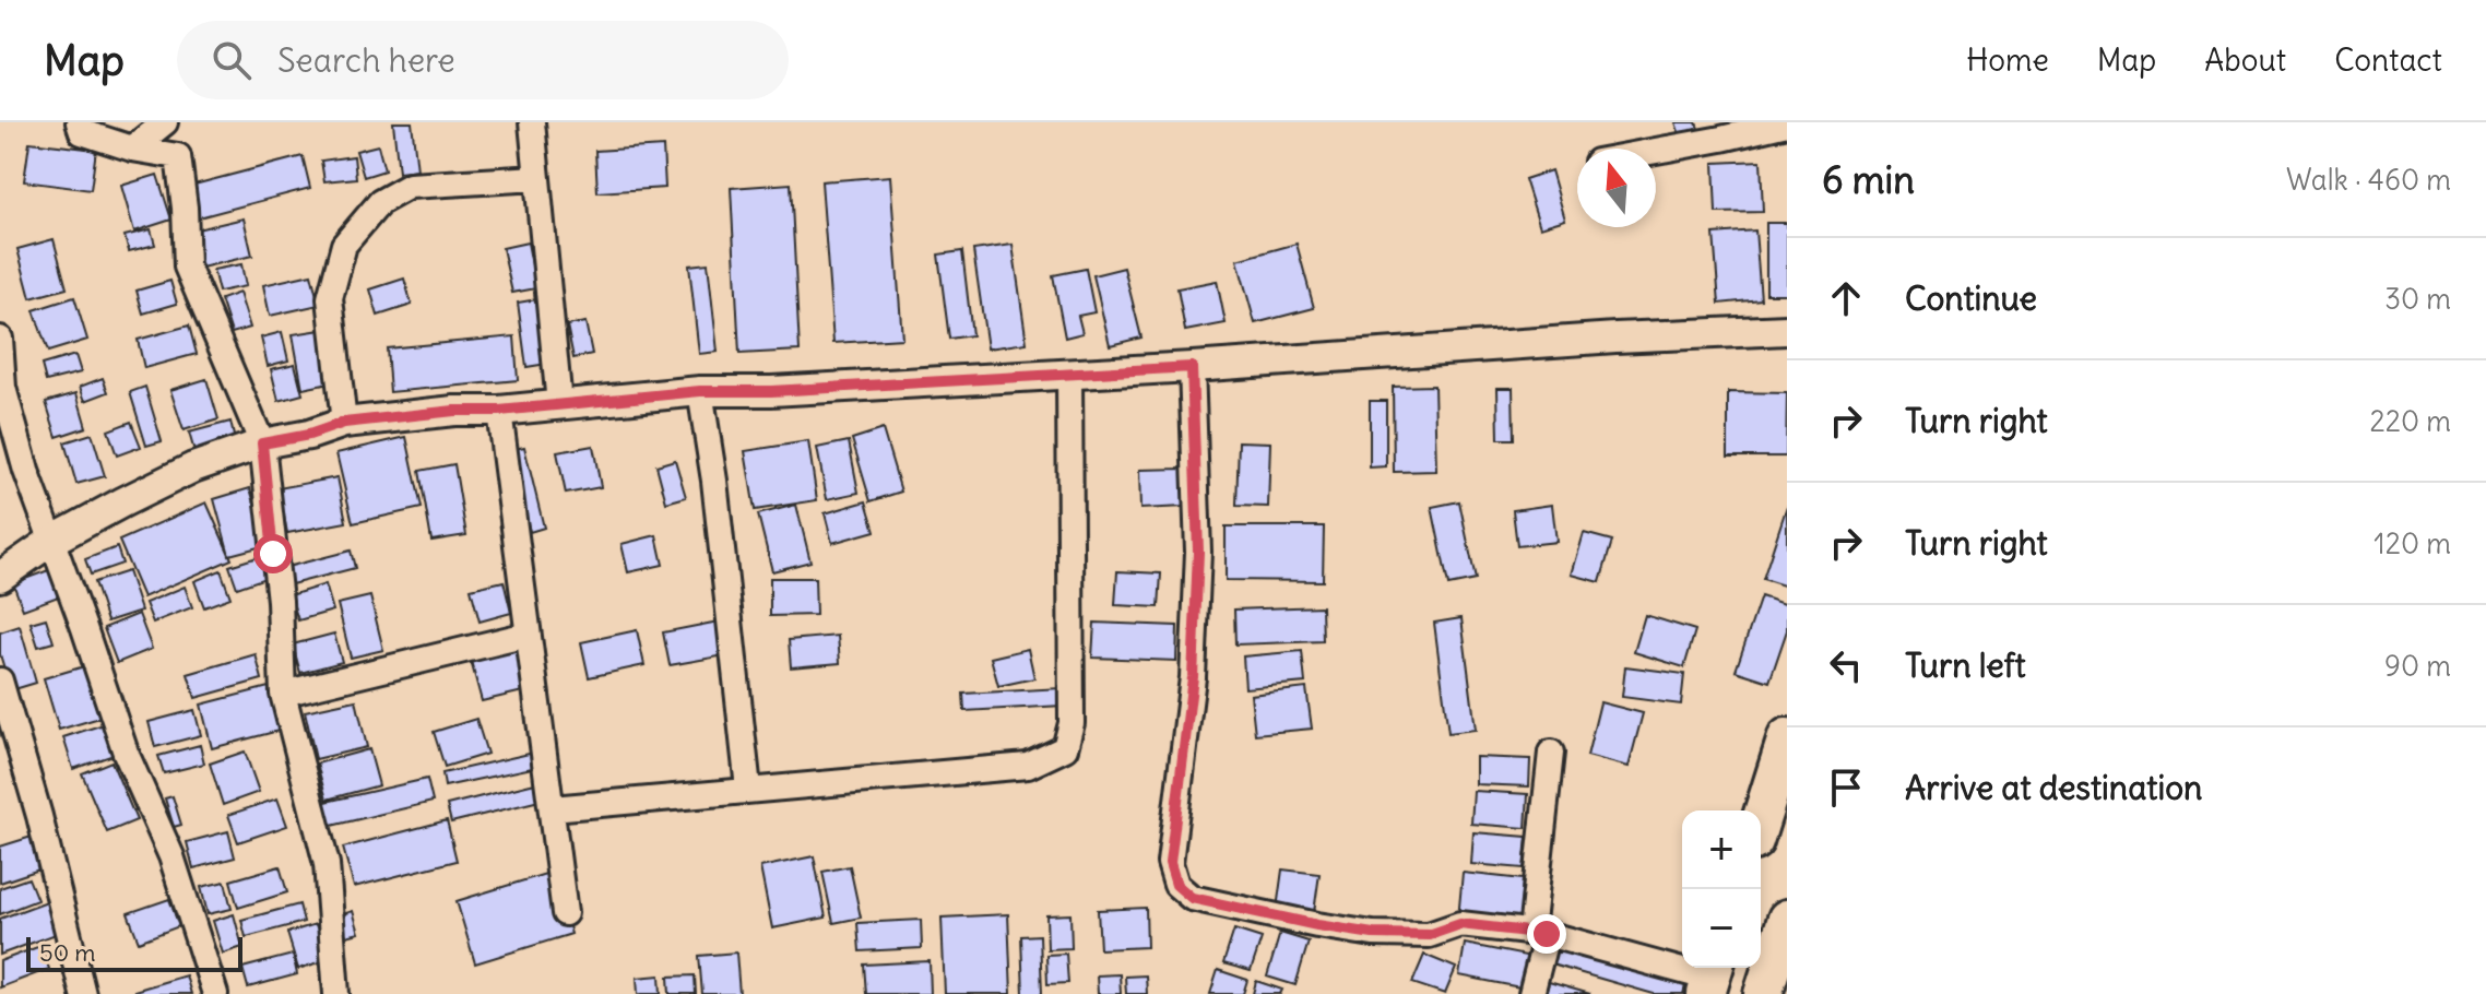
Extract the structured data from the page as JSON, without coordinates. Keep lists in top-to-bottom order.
{
  "scale_bar": "50 m",
  "north": "top",
  "page": {
    "header": "Map",
    "search": "Search here",
    "nav": [
      "Home",
      "Map",
      "About",
      "Contact"
    ],
    "heading": ["6 min", "Walk · 460 m"],
    "list": [
      ["Continue", "30 m"],
      ["Turn right", "220 m"],
      ["Turn right", "120 m"],
      ["Turn left", "90 m"],
      "Arrive at destination"
    ],
    "map_buttons": ["+", "−"],
    "scale": "50 m"
  }
}
